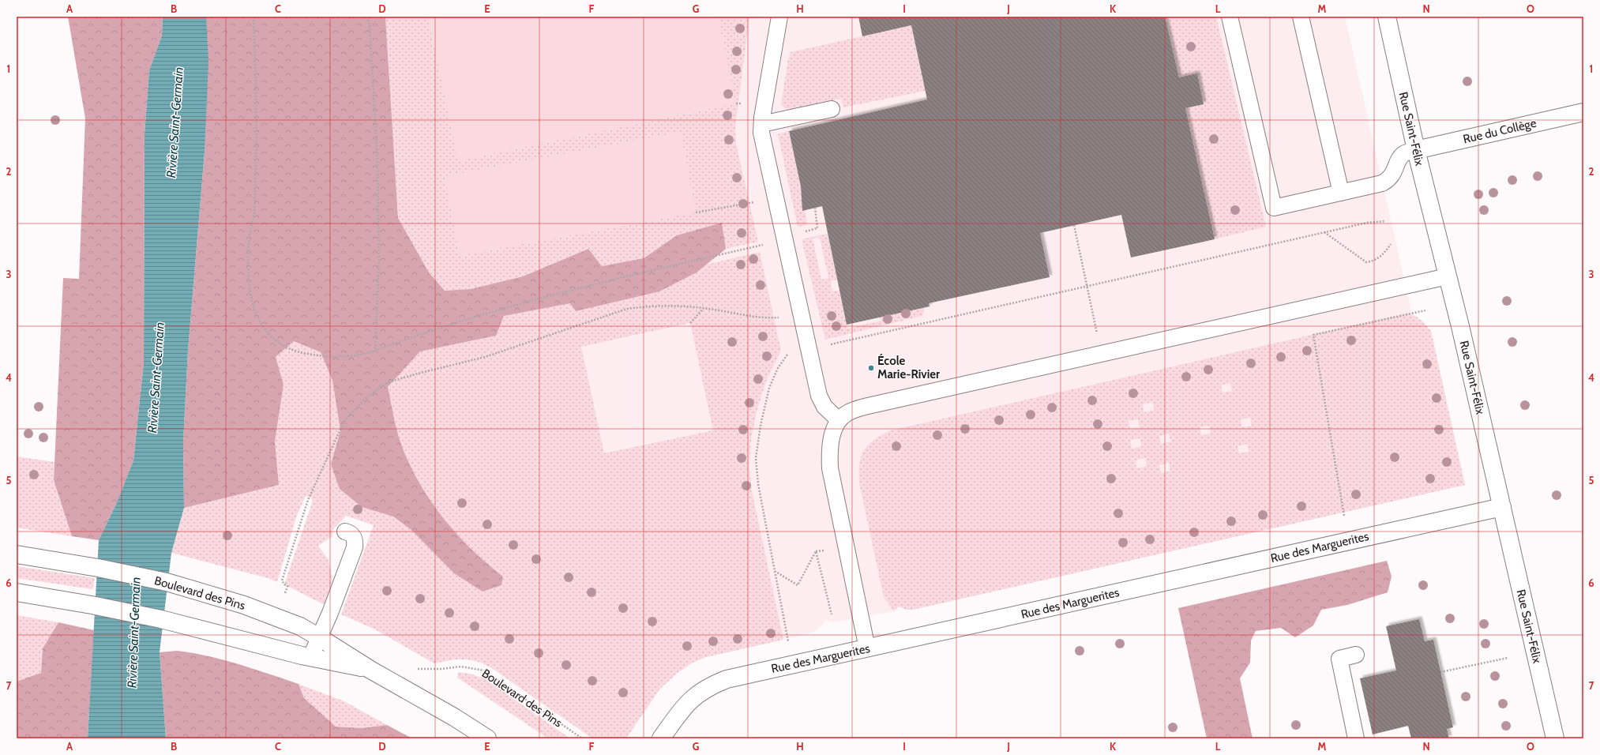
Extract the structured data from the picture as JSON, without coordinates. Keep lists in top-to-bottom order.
{
  "streets": {
    "street": [
      "Rue Saint-Félix",
      "Rue du Collège",
      "Rue des Marguerites",
      "Boulevard des Pins"
    ]
  },
  "crossings": [
    ["Rue Saint-Félix", "Rue du Collège"],
    ["Rue Saint-Félix", "Rue des Marguerites"]
  ],
  "water": ["Rivière Saint-Germain"],
  "places": ["École Marie-Rivier"],
  "grid": {
    "columns": [
      "A",
      "B",
      "C",
      "D",
      "E",
      "F",
      "G",
      "H",
      "I",
      "J",
      "K",
      "L",
      "M",
      "N",
      "O"
    ],
    "rows": [
      "1",
      "2",
      "3",
      "4",
      "5",
      "6",
      "7"
    ]
  }
}
